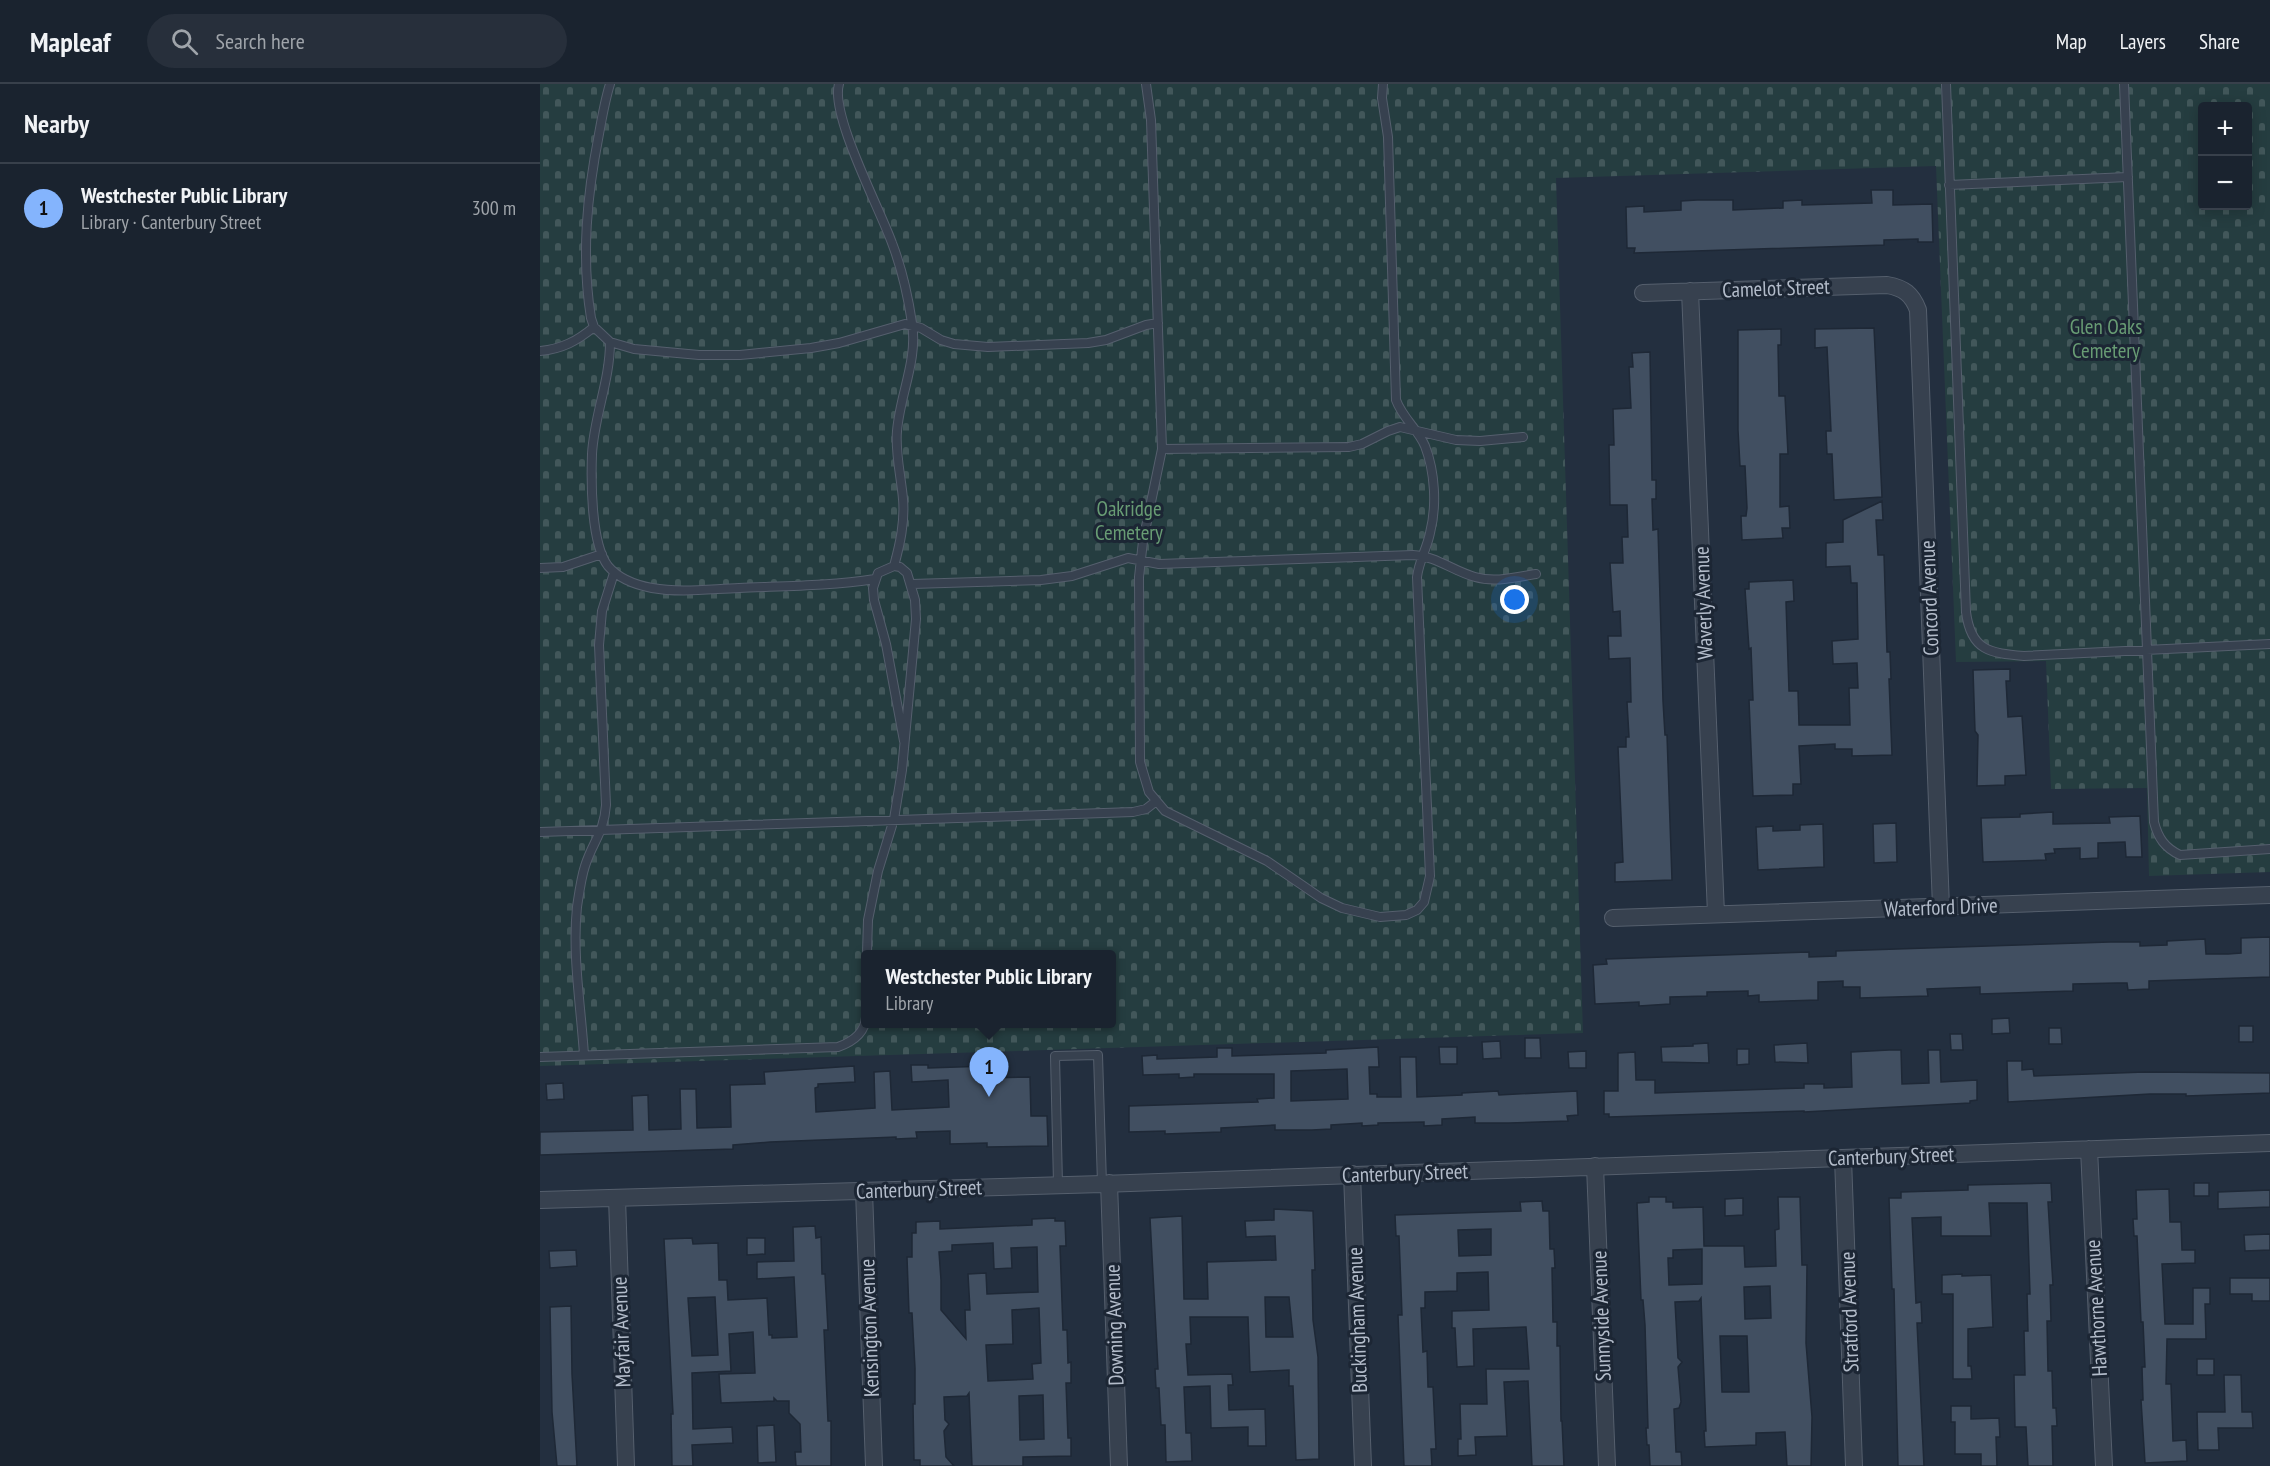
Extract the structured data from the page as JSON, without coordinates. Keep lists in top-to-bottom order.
{
  "streets": {
    "street": [
      "Camelot Street",
      "Concord Avenue",
      "Waverly Avenue",
      "Waterford Drive",
      "Canterbury Street",
      "Hawthorne Avenue",
      "Stratford Avenue",
      "Sunnyside Avenue",
      "Buckingham Avenue",
      "Downing Avenue",
      "Kensington Avenue",
      "Mayfair Avenue"
    ]
  },
  "crossings": [
    ["Camelot Street", "Concord Avenue"],
    ["Camelot Street", "Waverly Avenue"],
    ["Concord Avenue", "Waterford Drive"],
    ["Waverly Avenue", "Waterford Drive"],
    ["Canterbury Street", "Hawthorne Avenue"],
    ["Canterbury Street", "Stratford Avenue"],
    ["Canterbury Street", "Sunnyside Avenue"],
    ["Canterbury Street", "Buckingham Avenue"],
    ["Canterbury Street", "Downing Avenue"],
    ["Canterbury Street", "Kensington Avenue"],
    ["Canterbury Street", "Mayfair Avenue"]
  ],
  "parks": ["Glen Oaks Cemetery", "Oakridge Cemetery"],
  "page": {
    "header": "Mapleaf",
    "search": "Search here",
    "nav": ["Map", "Layers", "Share"],
    "heading": "Nearby",
    "map_buttons": ["+", "−"],
    "list": [
      {
        "mark": "1",
        "name": "Westchester Public Library",
        "note": "Library · Canterbury Street",
        "value": "300 m"
      }
    ],
    "popup": ["Westchester Public Library", "Library"],
    "pins": "1"
  }
}
